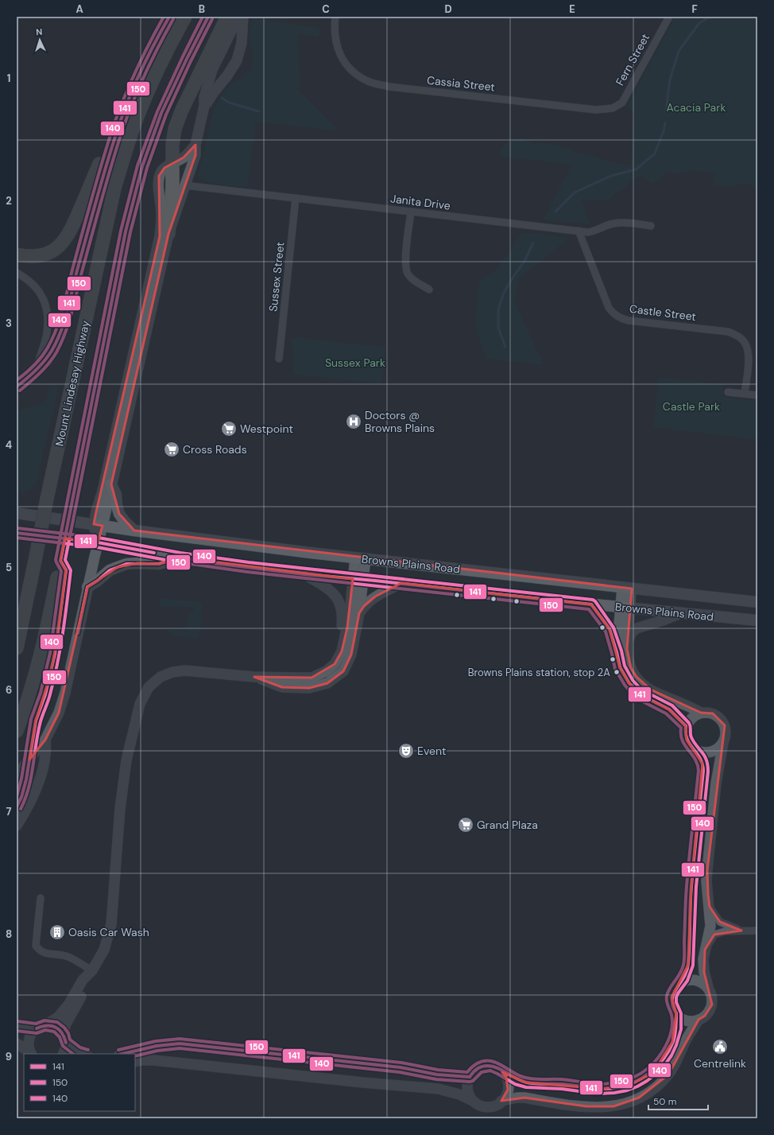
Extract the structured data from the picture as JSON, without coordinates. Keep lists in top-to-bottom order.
{
  "streets": {
    "highway": ["Mount Lindesay Highway"],
    "main road": ["Browns Plains Road"],
    "street": [
      "Fern Street",
      "Cassia Street",
      "Janita Drive",
      "Sussex Street",
      "Castle Street"
    ]
  },
  "crossings": [
    ["Fern Street", "Cassia Street"],
    ["Janita Drive", "Sussex Street"],
    ["Janita Drive", "Castle Street"]
  ],
  "parks": ["Acacia Park", "Sussex Park", "Castle Park"],
  "places": {
    "hospital": ["Doctors @ Browns Plains"],
    "supermarket": ["Westpoint", "Cross Roads", "Grand Plaza"],
    "other": ["Browns Plains station, stop 2A"],
    "theatre": ["Event"],
    "building": ["Oasis Car Wash"],
    "public building": ["Centrelink"]
  },
  "lines": ["transit line 141", "transit line 140", "transit line 150"],
  "legend": ["141", "150", "140"],
  "scale_bar": "50 m",
  "north": "top",
  "grid": {
    "columns": [
      "A",
      "B",
      "C",
      "D",
      "E",
      "F"
    ],
    "rows": [
      "1",
      "2",
      "3",
      "4",
      "5",
      "6",
      "7",
      "8",
      "9"
    ]
  }
}
